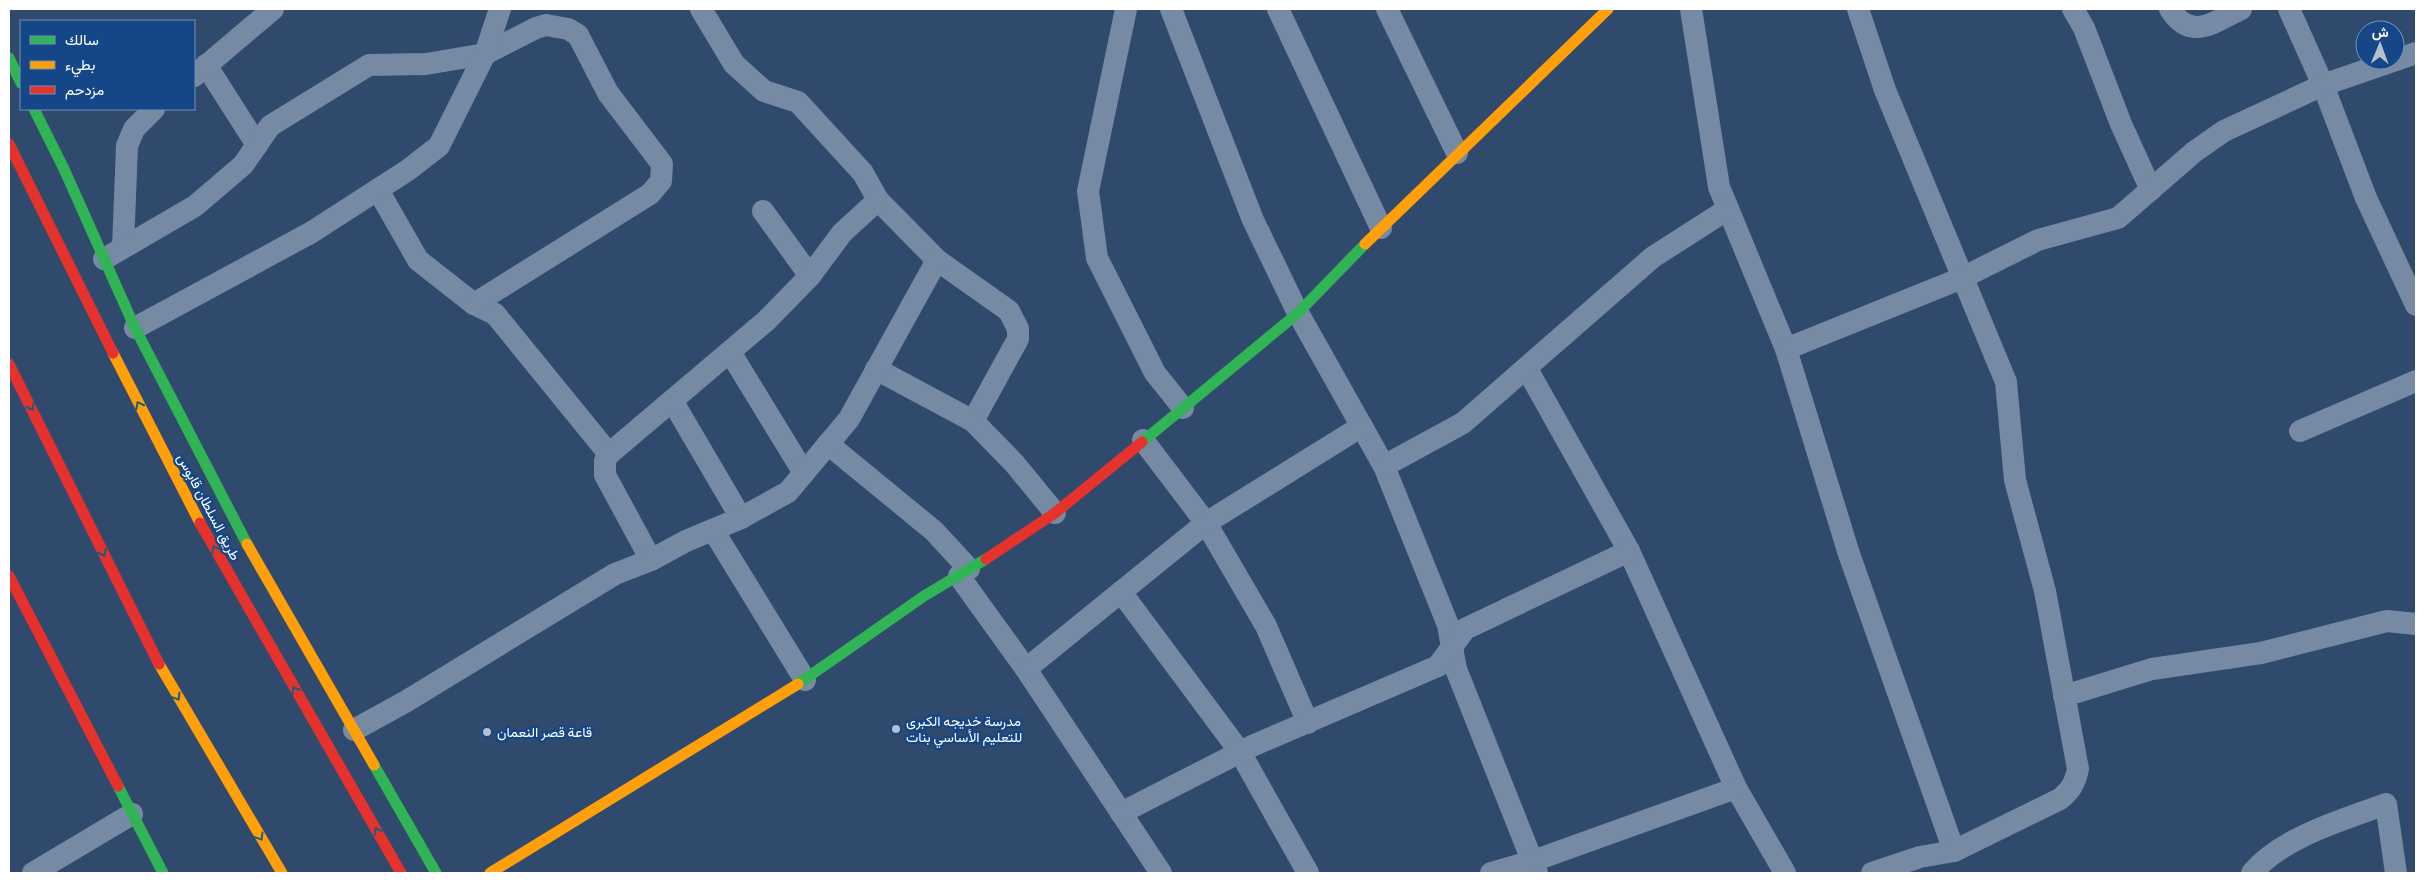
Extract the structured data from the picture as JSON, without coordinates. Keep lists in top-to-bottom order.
{
  "streets": {
    "main road": ["طريق السلطان قابوس"]
  },
  "places": ["مدرسة خديجه الكبرى للتعليم الأساسي بنات", "قاعة قصر النعمان"],
  "legend": ["سالك", "بطيء", "مزدحم"],
  "north": "top"
}
